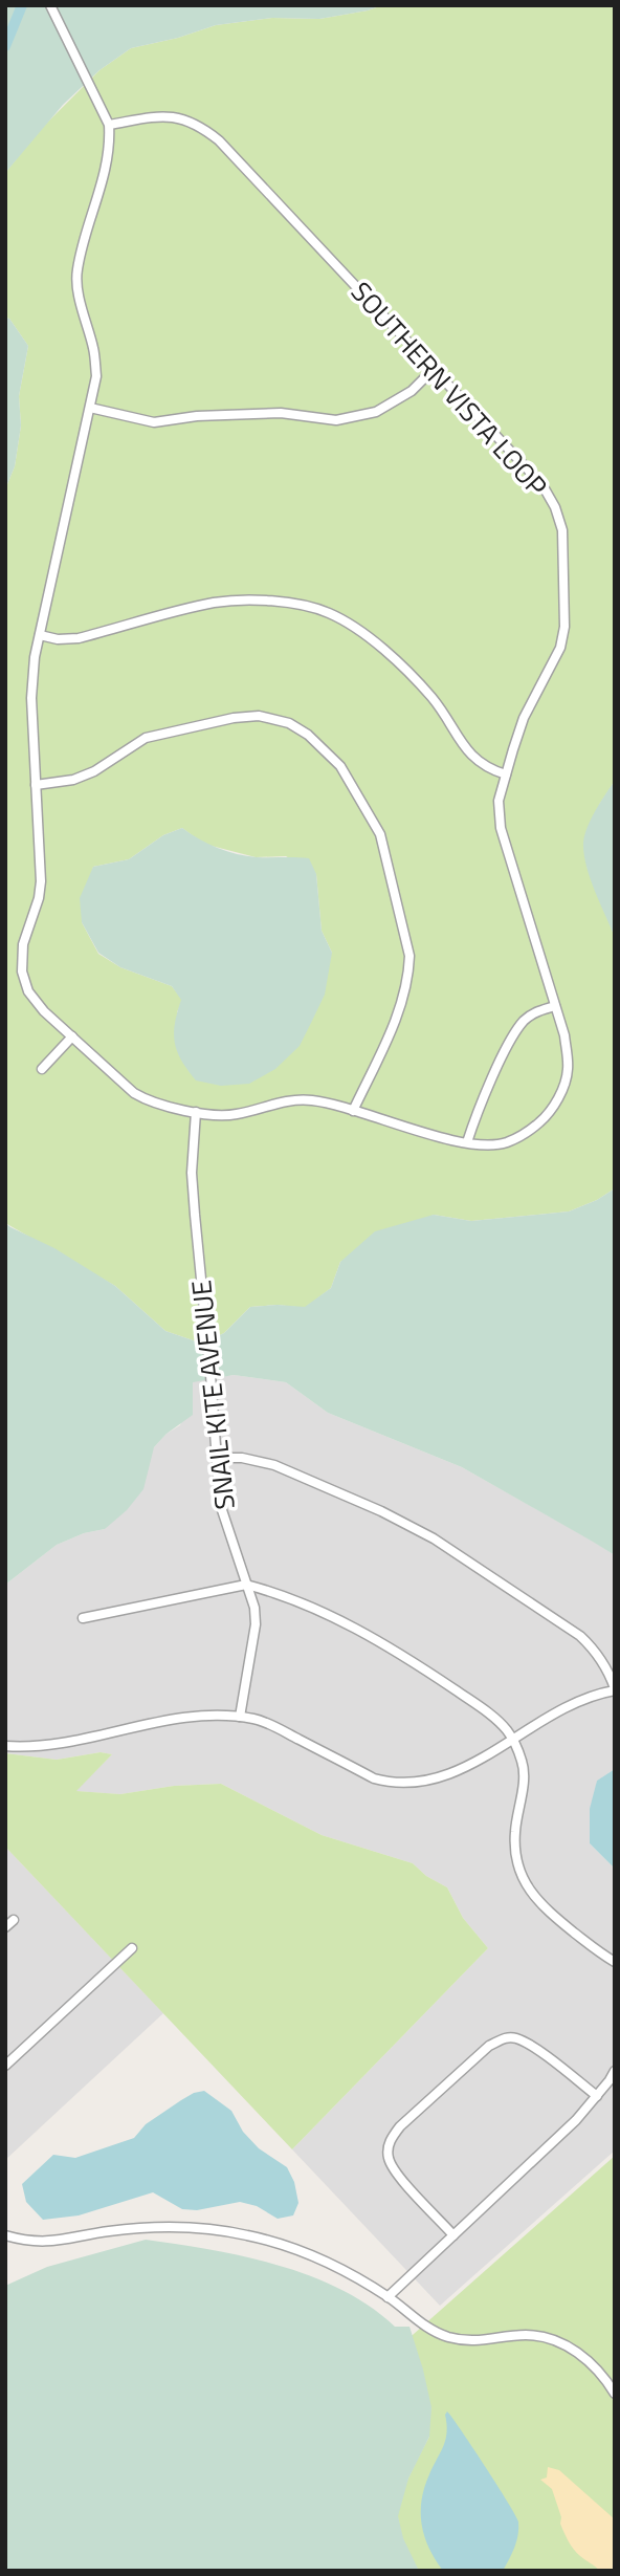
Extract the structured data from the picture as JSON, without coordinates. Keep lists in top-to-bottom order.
{
  "streets": {
    "street": ["SOUTHERN VISTA LOOP", "SNAIL KITE AVENUE"]
  },
  "crossings": [
    ["SOUTHERN VISTA LOOP", "SNAIL KITE AVENUE"]
  ]
}
